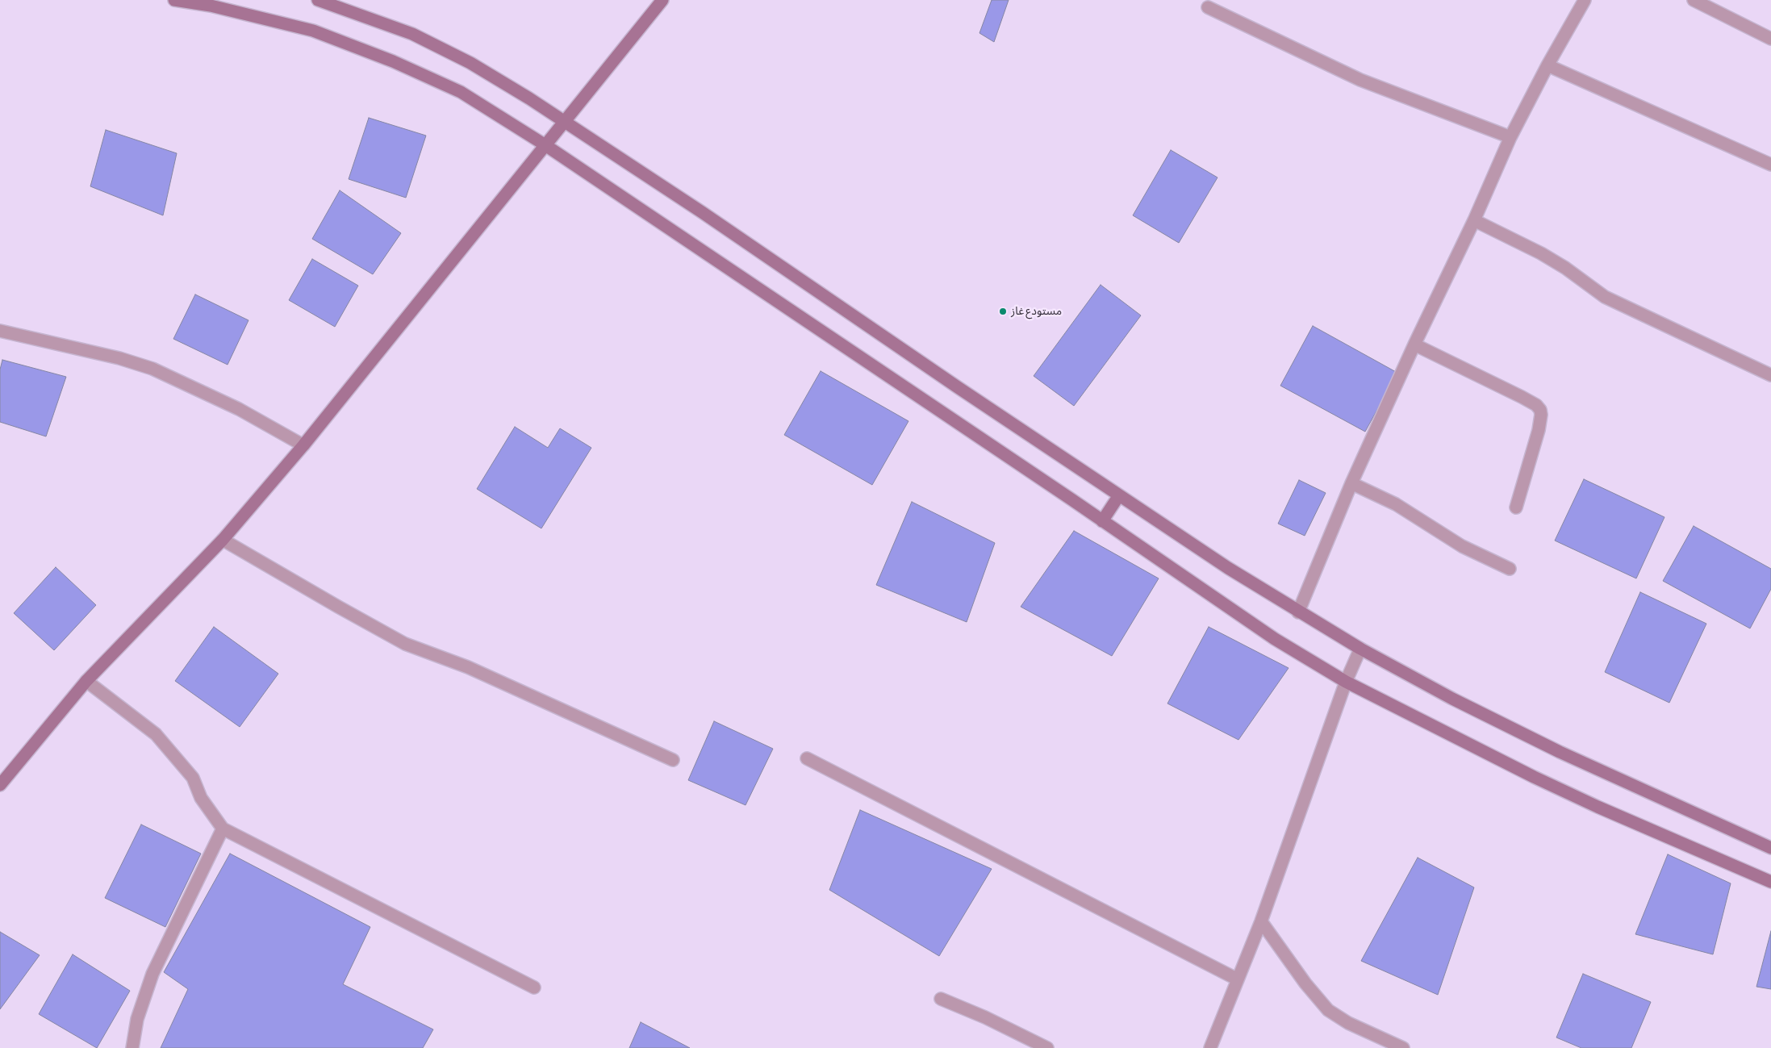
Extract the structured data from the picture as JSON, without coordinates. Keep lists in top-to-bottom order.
{
  "places": ["مستودع غاز"]
}
